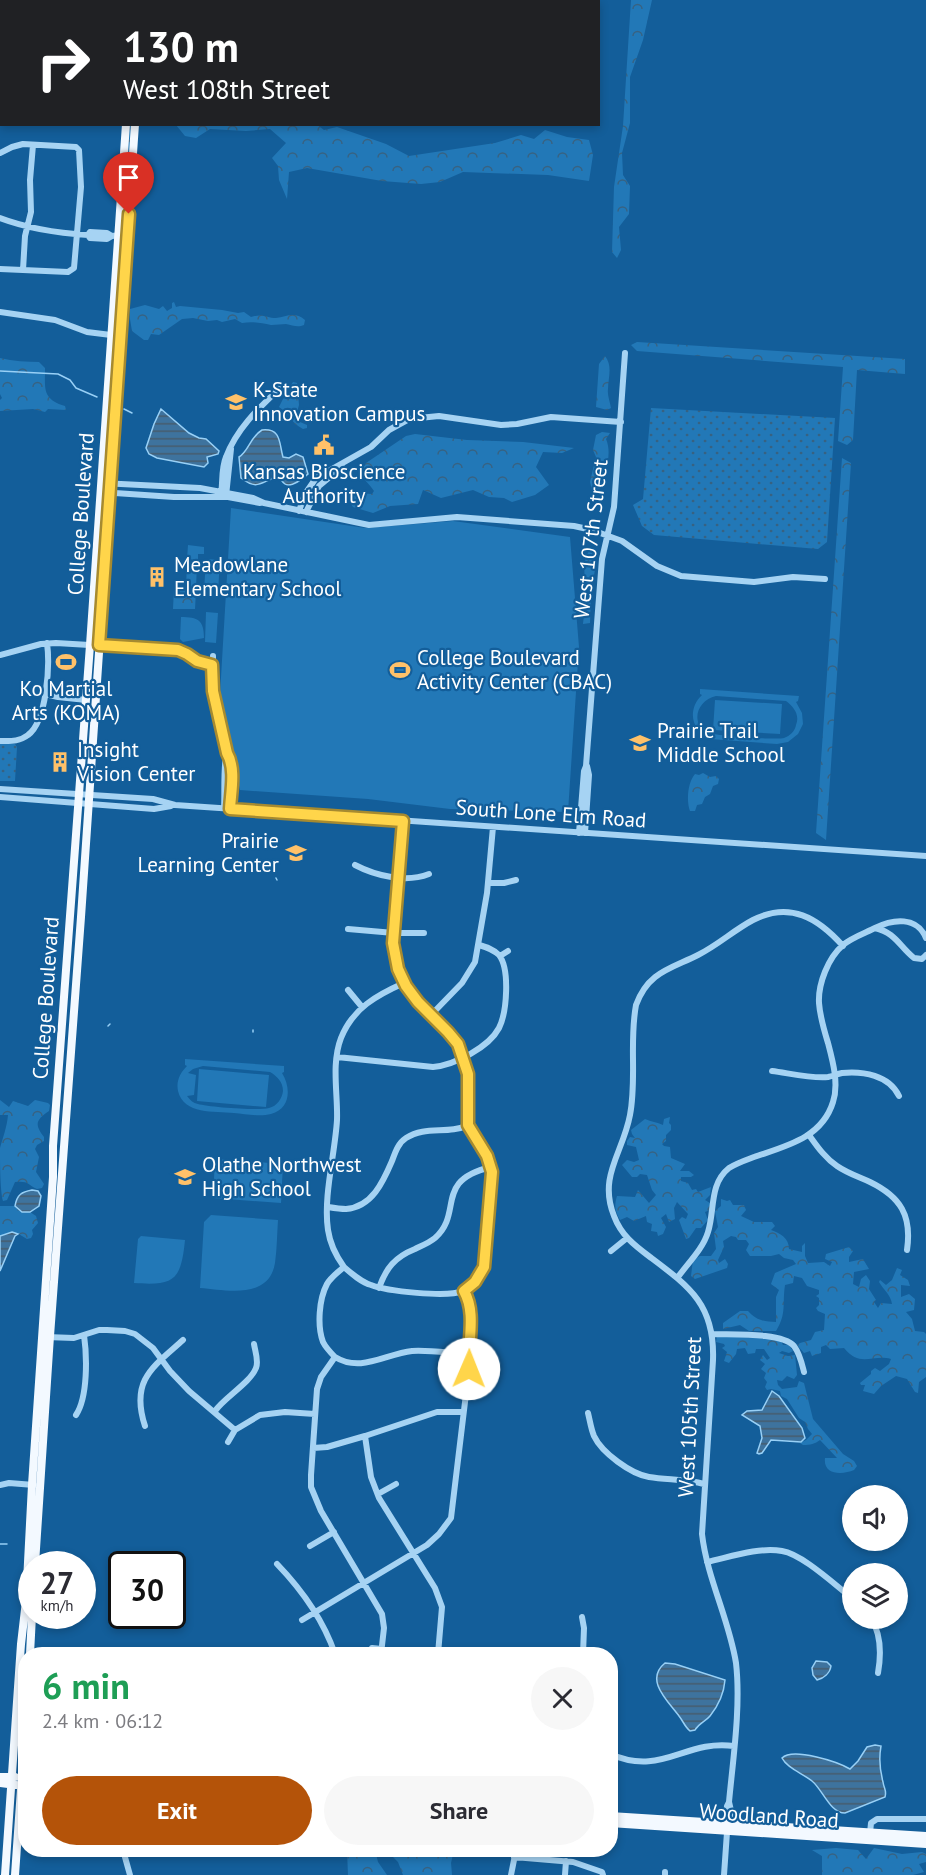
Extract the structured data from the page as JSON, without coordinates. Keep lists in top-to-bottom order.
{
  "streets": {
    "main road": ["College Boulevard", "Woodland Road"],
    "street": ["West 107th Street", "South Lone Elm Road", "West 105th Street"]
  },
  "crossings": [
    ["College Boulevard", "South Lone Elm Road"],
    ["West 107th Street", "South Lone Elm Road"],
    ["West 105th Street", "Woodland Road"]
  ],
  "places": {
    "school or university": [
      "K-State Innovation Campus",
      "Prairie Trail Middle School",
      "Prairie Learning Center",
      "Olathe Northwest High School"
    ],
    "public building": ["Kansas Bioscience Authority"],
    "building": ["Meadowlane Elementary School", "Insight Vision Center"],
    "sports": ["Ko Martial Arts (KOMA)", "College Boulevard Activity Center (CBAC)"]
  },
  "page": {
    "turn": ["130 m", "West 108th Street"],
    "speed": "27 km/h",
    "limit": "30",
    "heading": ["6 min", "2.4 km · 06:12"],
    "buttons": ["Exit", "Share"]
  }
}
